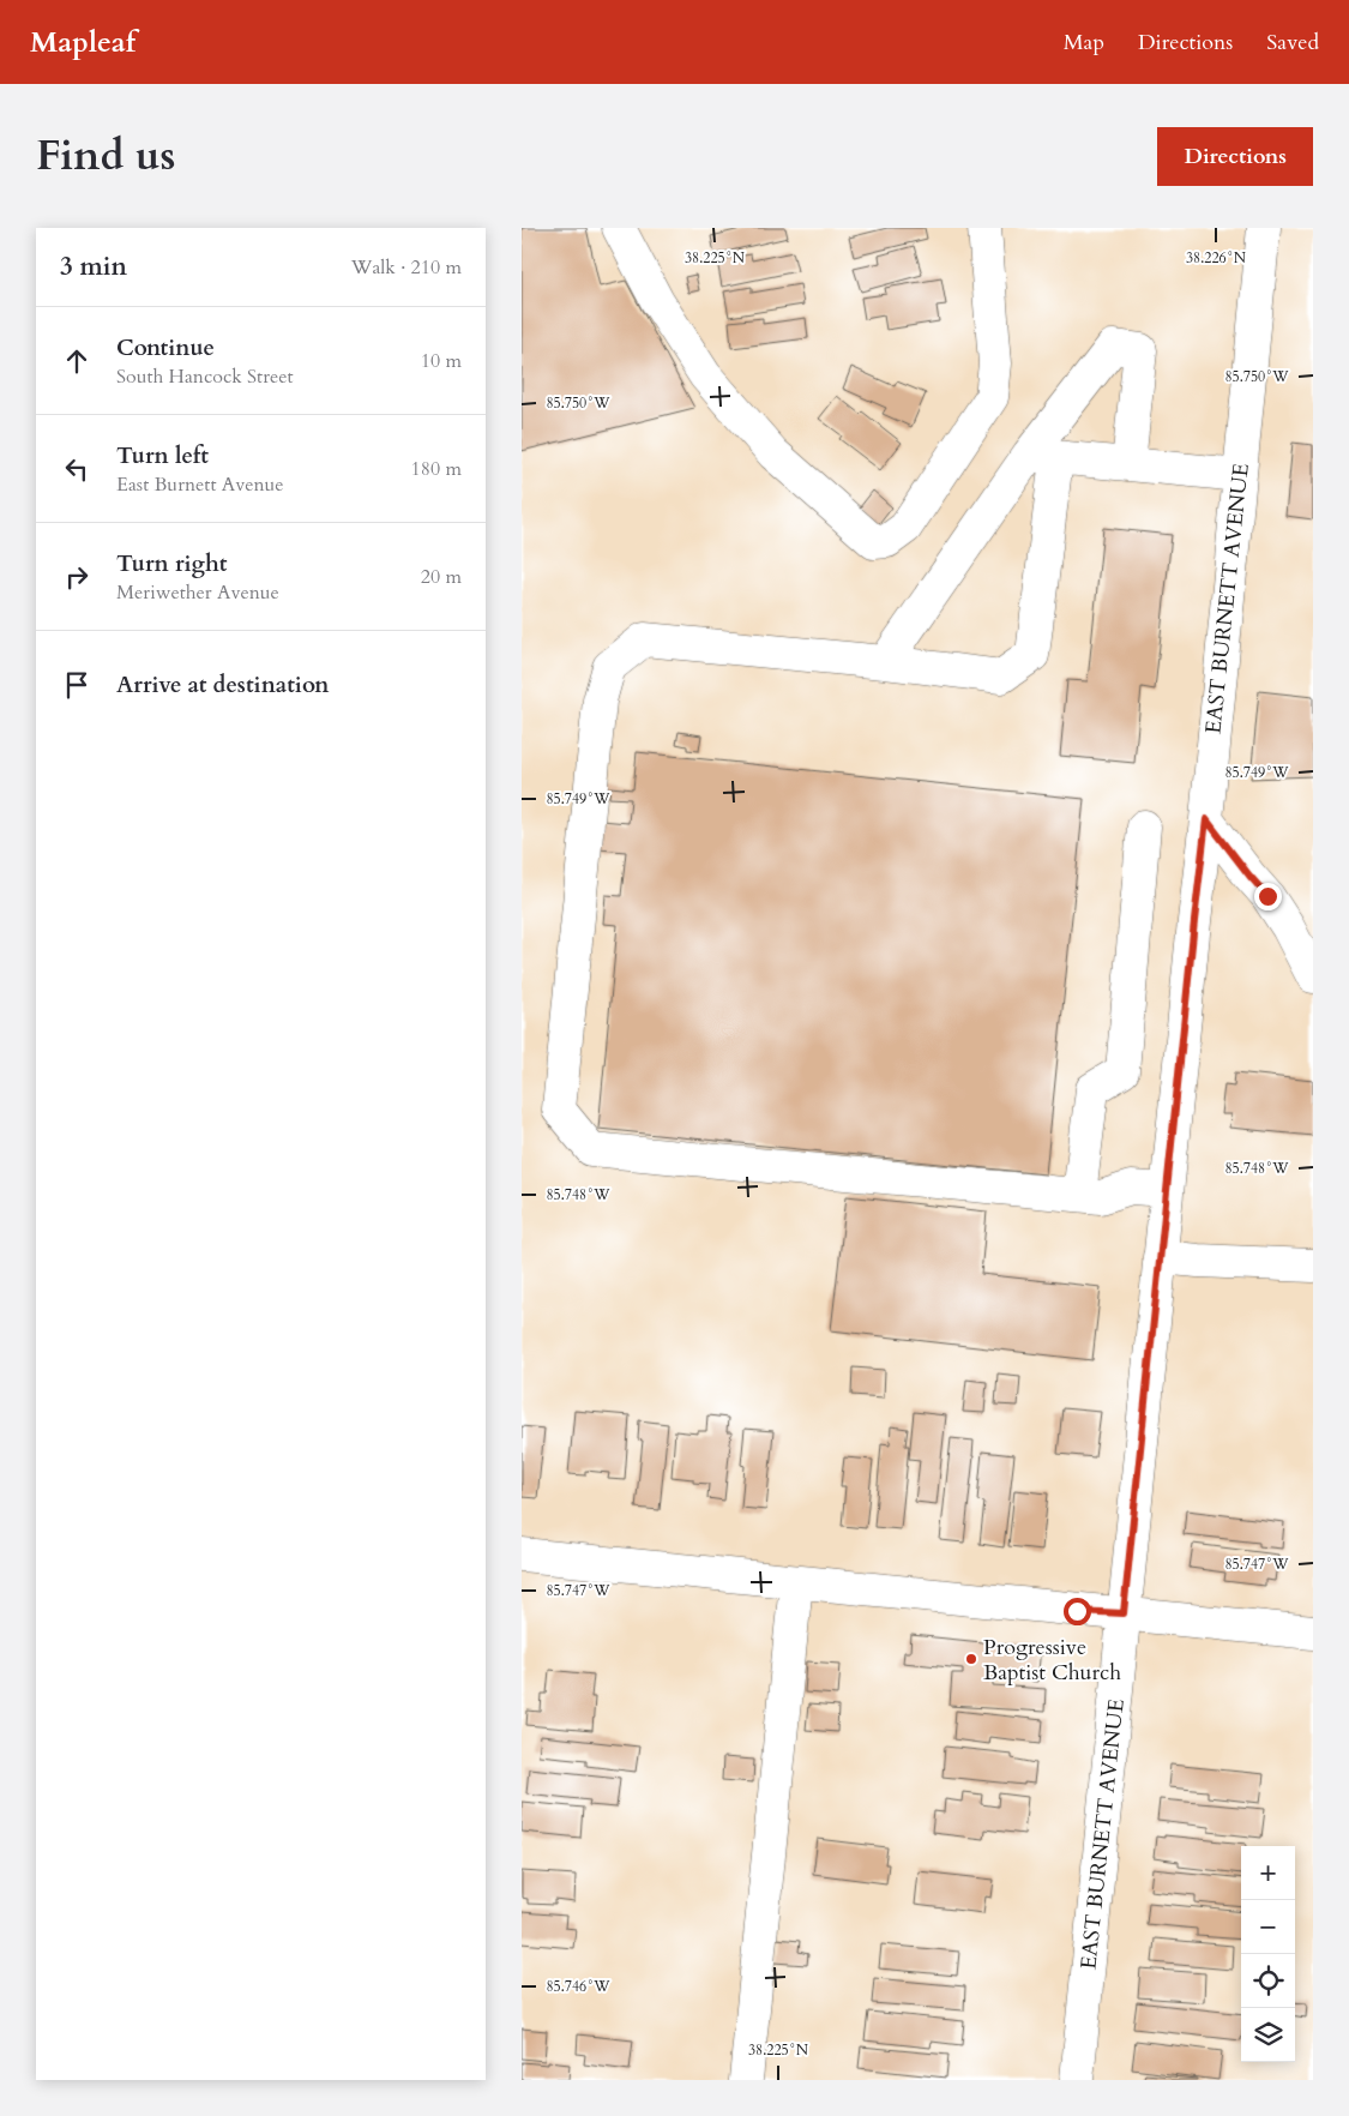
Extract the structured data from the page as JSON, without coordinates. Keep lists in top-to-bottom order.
{
  "streets": {
    "street": ["EAST BURNETT AVENUE"]
  },
  "places": ["Progressive Baptist Church"],
  "page": {
    "header": "Mapleaf",
    "nav": ["Map", "Directions", "Saved"],
    "title": "Find us",
    "buttons": "Directions",
    "heading": ["3 min", "Walk · 210 m"],
    "list": [
      ["Continue", "South Hancock Street", "10 m"],
      ["Turn left", "East Burnett Avenue", "180 m"],
      ["Turn right", "Meriwether Avenue", "20 m"],
      "Arrive at destination"
    ],
    "map_buttons": ["+", "−"]
  },
  "coordinates": [
    "38.225°N",
    "38.226°N",
    "85.750°W",
    "85.749°W",
    "85.748°W",
    "85.747°W",
    "85.746°W"
  ]
}
